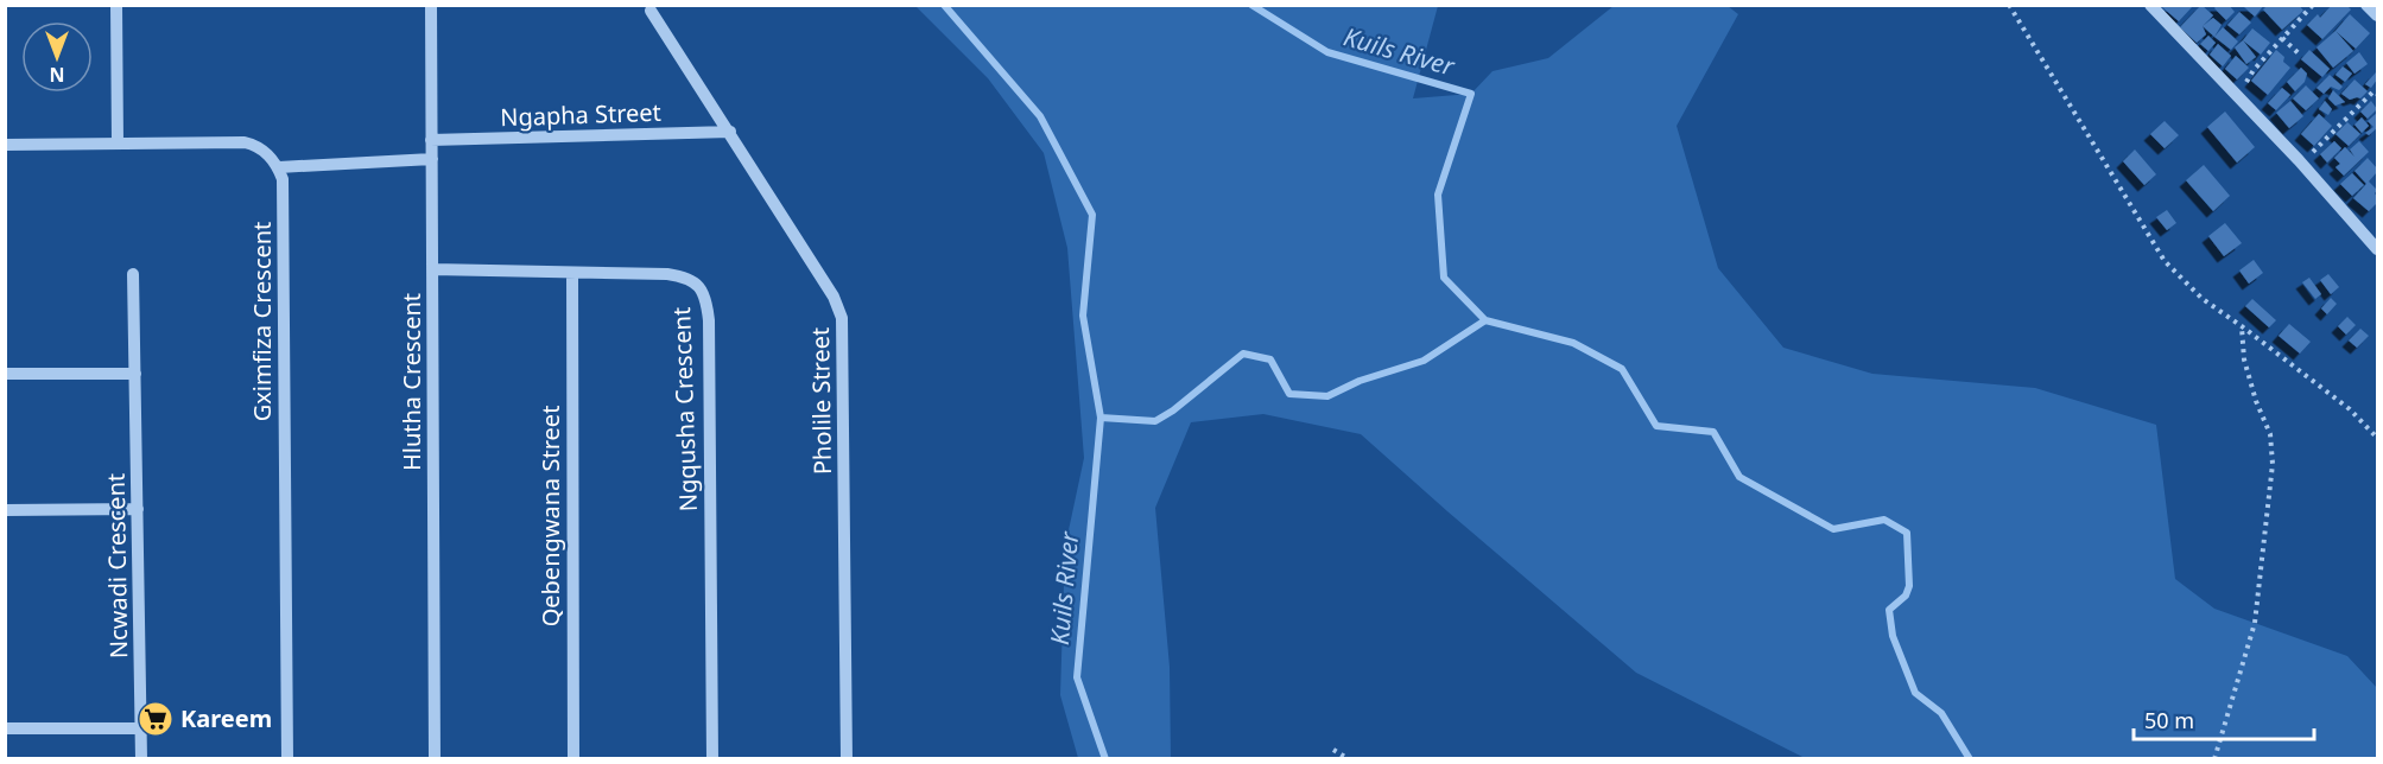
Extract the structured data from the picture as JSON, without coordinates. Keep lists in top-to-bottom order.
{
  "streets": {
    "street": [
      "Ngapha Street",
      "Gximfiza Crescent",
      "Hlutha Crescent",
      "Pholile Street",
      "Ngqusha Crescent",
      "Qebengwana Street",
      "Ncwadi Crescent"
    ]
  },
  "crossings": [
    ["Ngapha Street", "Hlutha Crescent"],
    ["Ngapha Street", "Pholile Street"],
    ["Hlutha Crescent", "Ngqusha Crescent"],
    ["Ngqusha Crescent", "Qebengwana Street"]
  ],
  "water": ["Kuils River"],
  "places": {
    "supermarket": ["Kareem"]
  },
  "scale_bar": "50 m",
  "north": "bottom"
}
